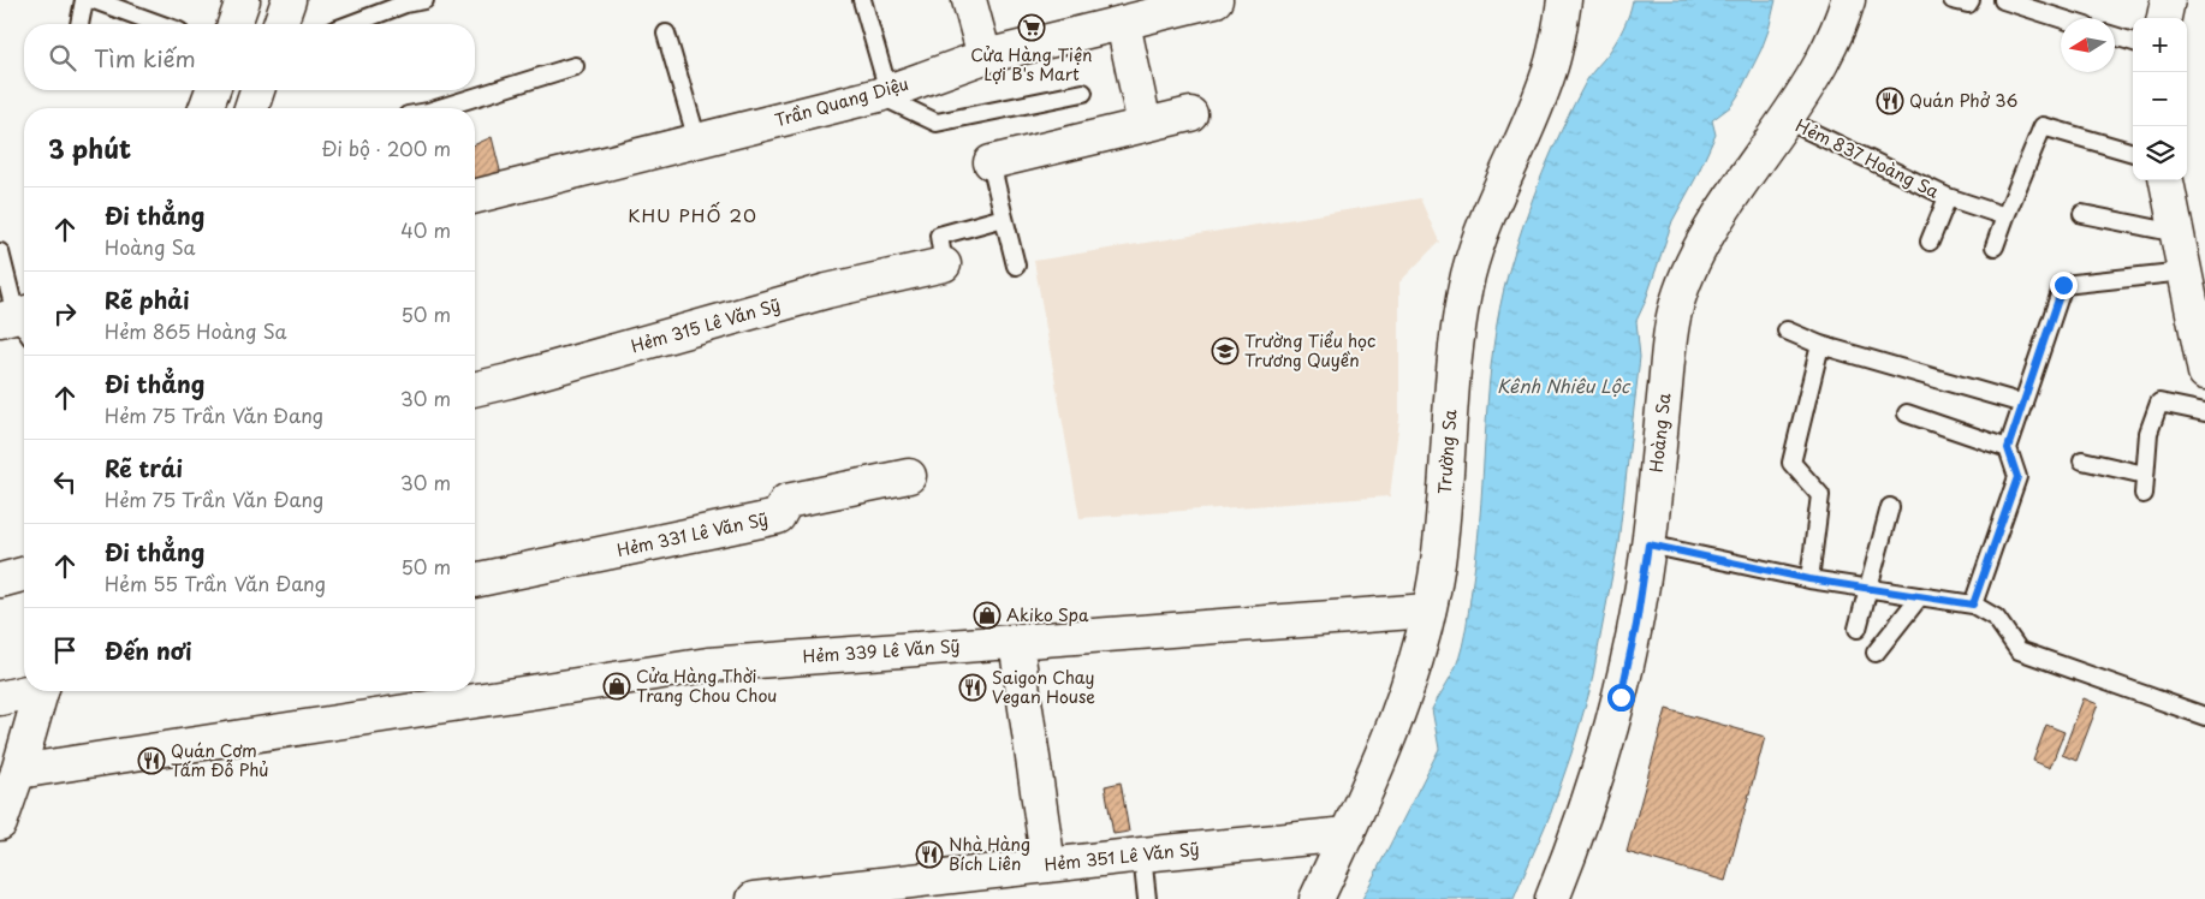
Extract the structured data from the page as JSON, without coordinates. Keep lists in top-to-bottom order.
{
  "streets": {
    "street": [
      "Trần Quang Diệu",
      "Hẻm 315 Lê Văn Sỹ",
      "Hoàng Sa",
      "Trường Sa",
      "Hẻm 331 Lê Văn Sỹ",
      "Hẻm 339 Lê Văn Sỹ",
      "Hẻm 351 Lê Văn Sỹ"
    ],
    "lane": ["Hẻm 837 Hoàng Sa"]
  },
  "crossings": [
    ["Hẻm 837 Hoàng Sa", "Hoàng Sa"],
    ["Trường Sa", "Hẻm 339 Lê Văn Sỹ"],
    ["Trường Sa", "Hẻm 351 Lê Văn Sỹ"]
  ],
  "districts": ["KHU PHỐ 20"],
  "water": ["Kênh Nhiêu Lộc"],
  "places": {
    "supermarket": ["Cửa Hàng Tiện Lợi B's Mart"],
    "restaurant": [
      "Quán Phở 36",
      "Saigon Chay Vegan House",
      "Quán Cơm Tấm Đỗ Phủ",
      "Nhà Hàng Bích Liên"
    ],
    "school or university": ["Trường Tiểu học Trương Quyền"],
    "shop": ["Akiko Spa", "Cửa Hàng Thời Trang Chou Chou"]
  },
  "north": "left",
  "page": {
    "map_buttons": ["+", "−"],
    "search": "Tìm kiếm",
    "heading": ["3 phút", "Đi bộ · 200 m"],
    "list": [
      ["Đi thẳng", "Hoàng Sa", "40 m"],
      ["Rẽ phải", "Hẻm 865 Hoàng Sa", "50 m"],
      ["Đi thẳng", "Hẻm 75 Trần Văn Ðang", "30 m"],
      ["Rẽ trái", "Hẻm 75 Trần Văn Đang", "30 m"],
      ["Đi thẳng", "Hẻm 55 Trần Văn Đang", "50 m"],
      "Đến nơi"
    ]
  }
}
